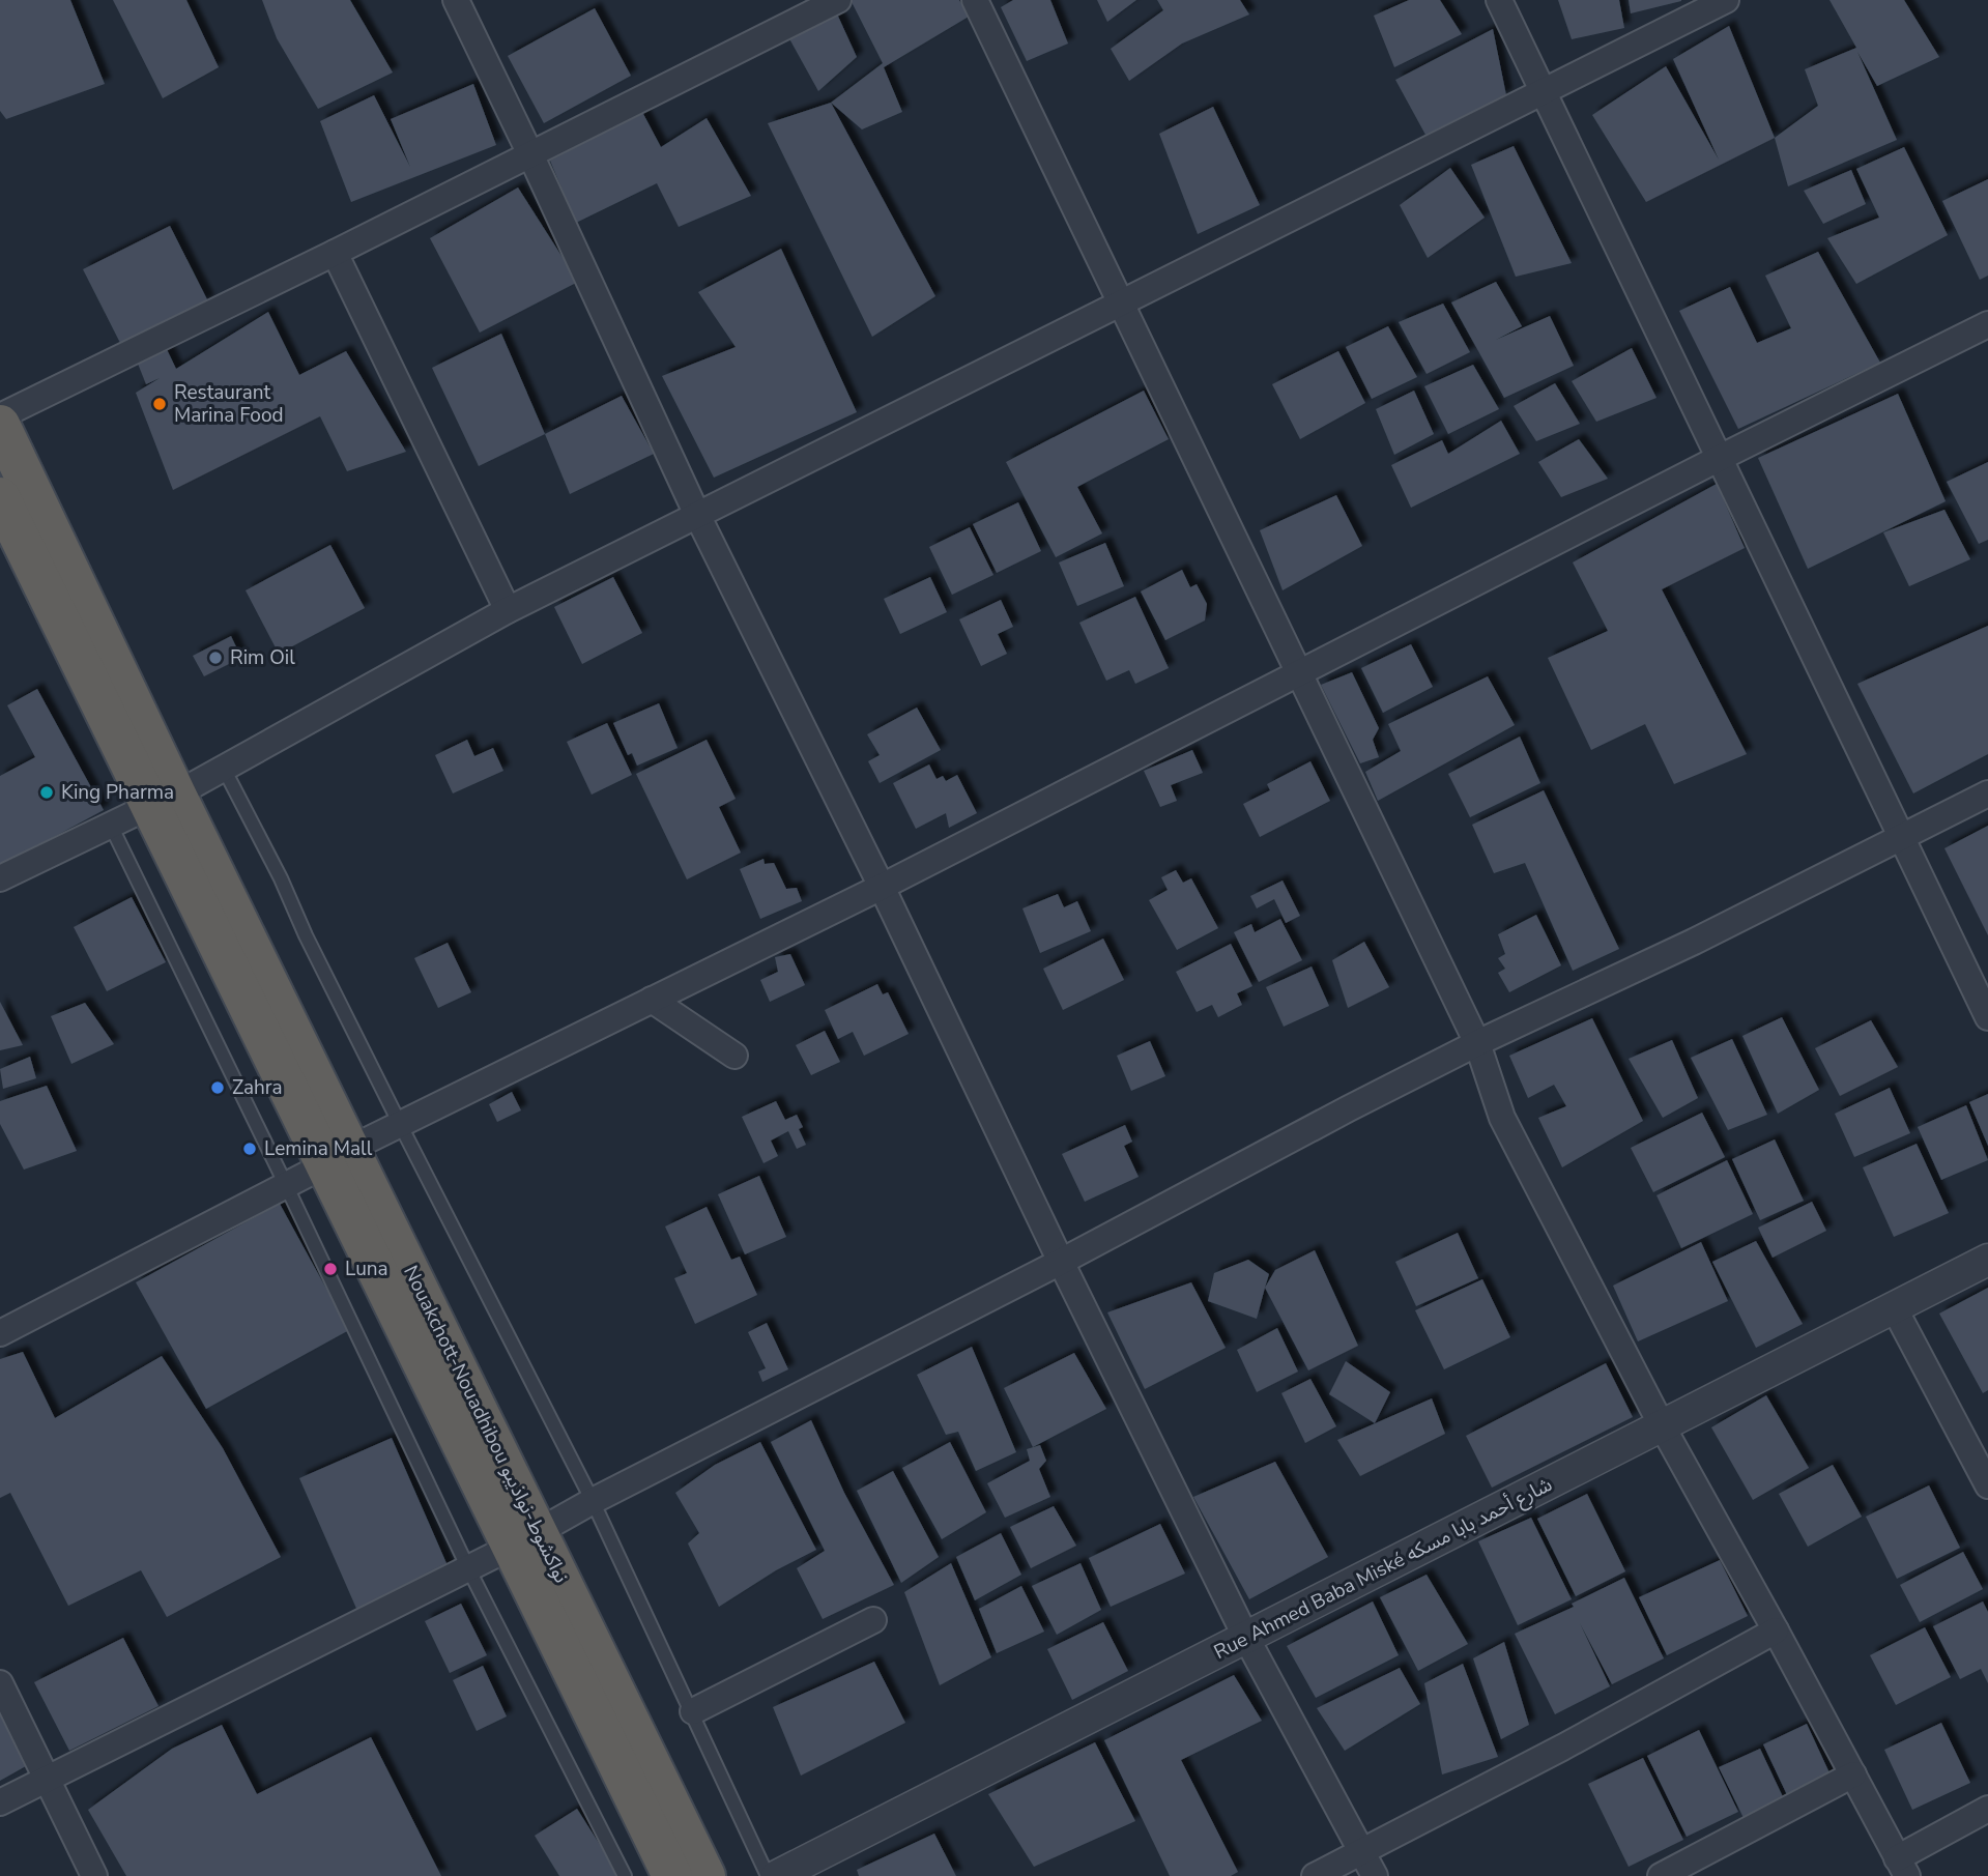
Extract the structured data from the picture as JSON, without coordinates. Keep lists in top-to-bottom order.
{
  "streets": {
    "highway": ["Nouakchott-Nouadhibou نواكشوط-نواذيبو"],
    "street": ["Rue Ahmed Baba Miské شارع أحمد بابا مسكه"]
  },
  "places": [
    "Restaurant Marina Food",
    "Rim Oil",
    "King Pharma",
    "Zahra",
    "Lemina Mall",
    "Luna"
  ]
}
